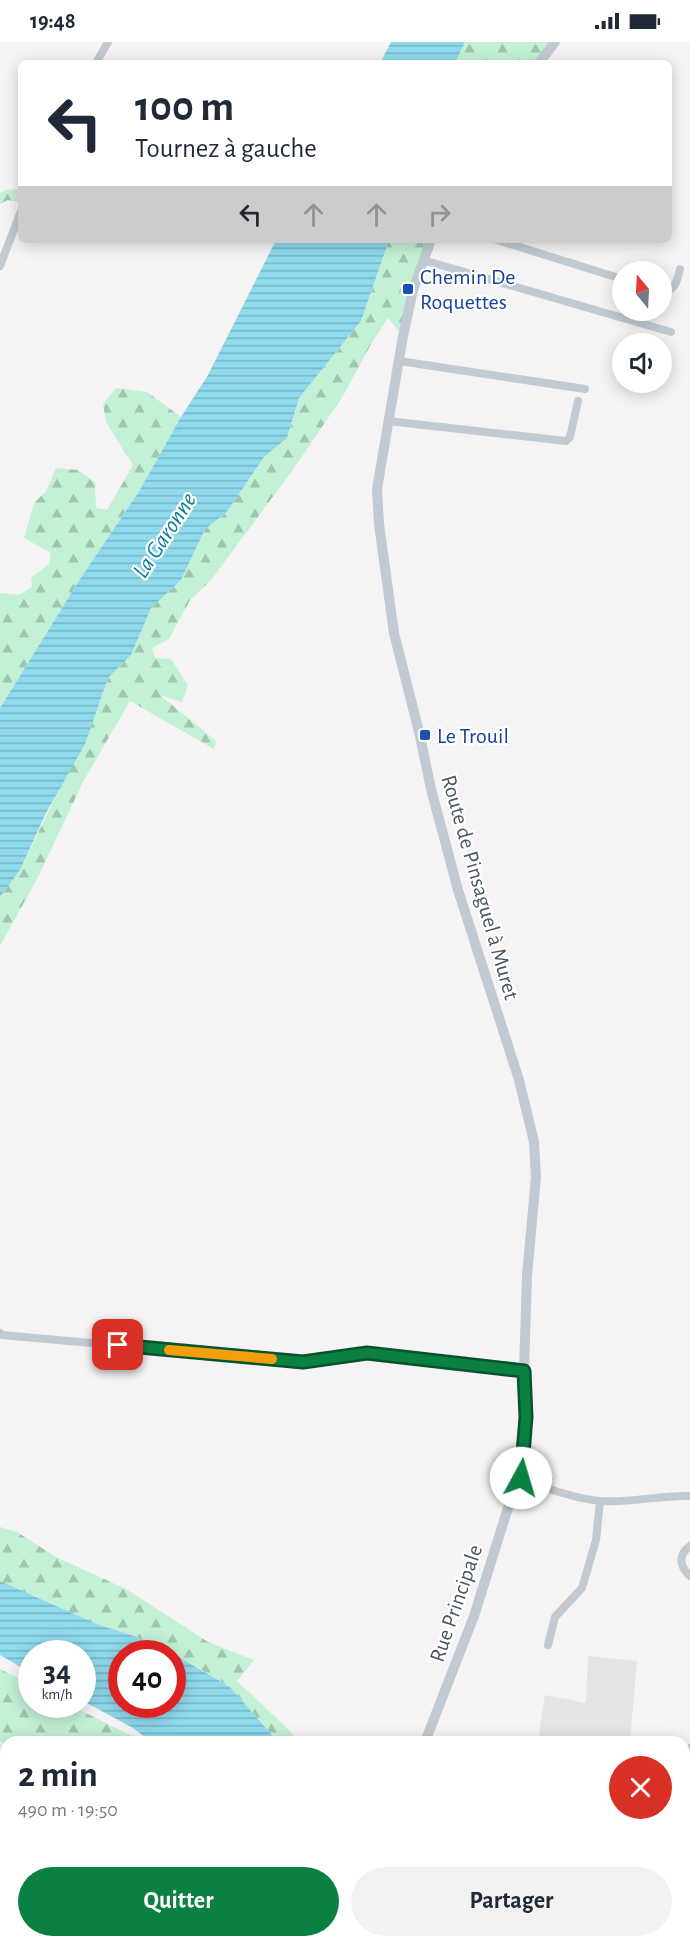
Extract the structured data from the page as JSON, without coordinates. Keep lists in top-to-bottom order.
{
  "streets": {
    "street": ["Route de Pinsaguel à Muret", "Rue Principale"]
  },
  "water": ["La Garonne"],
  "places": {
    "transit": ["Chemin De Roquettes", "Le Trouil"]
  },
  "north": "top",
  "page": {
    "status": "19:48",
    "turn": ["100 m", "Tournez à gauche"],
    "speed": "34 km/h",
    "limit": "40",
    "heading": ["2 min", "490 m · 19:50"],
    "buttons": ["Quitter", "Partager"]
  }
}
